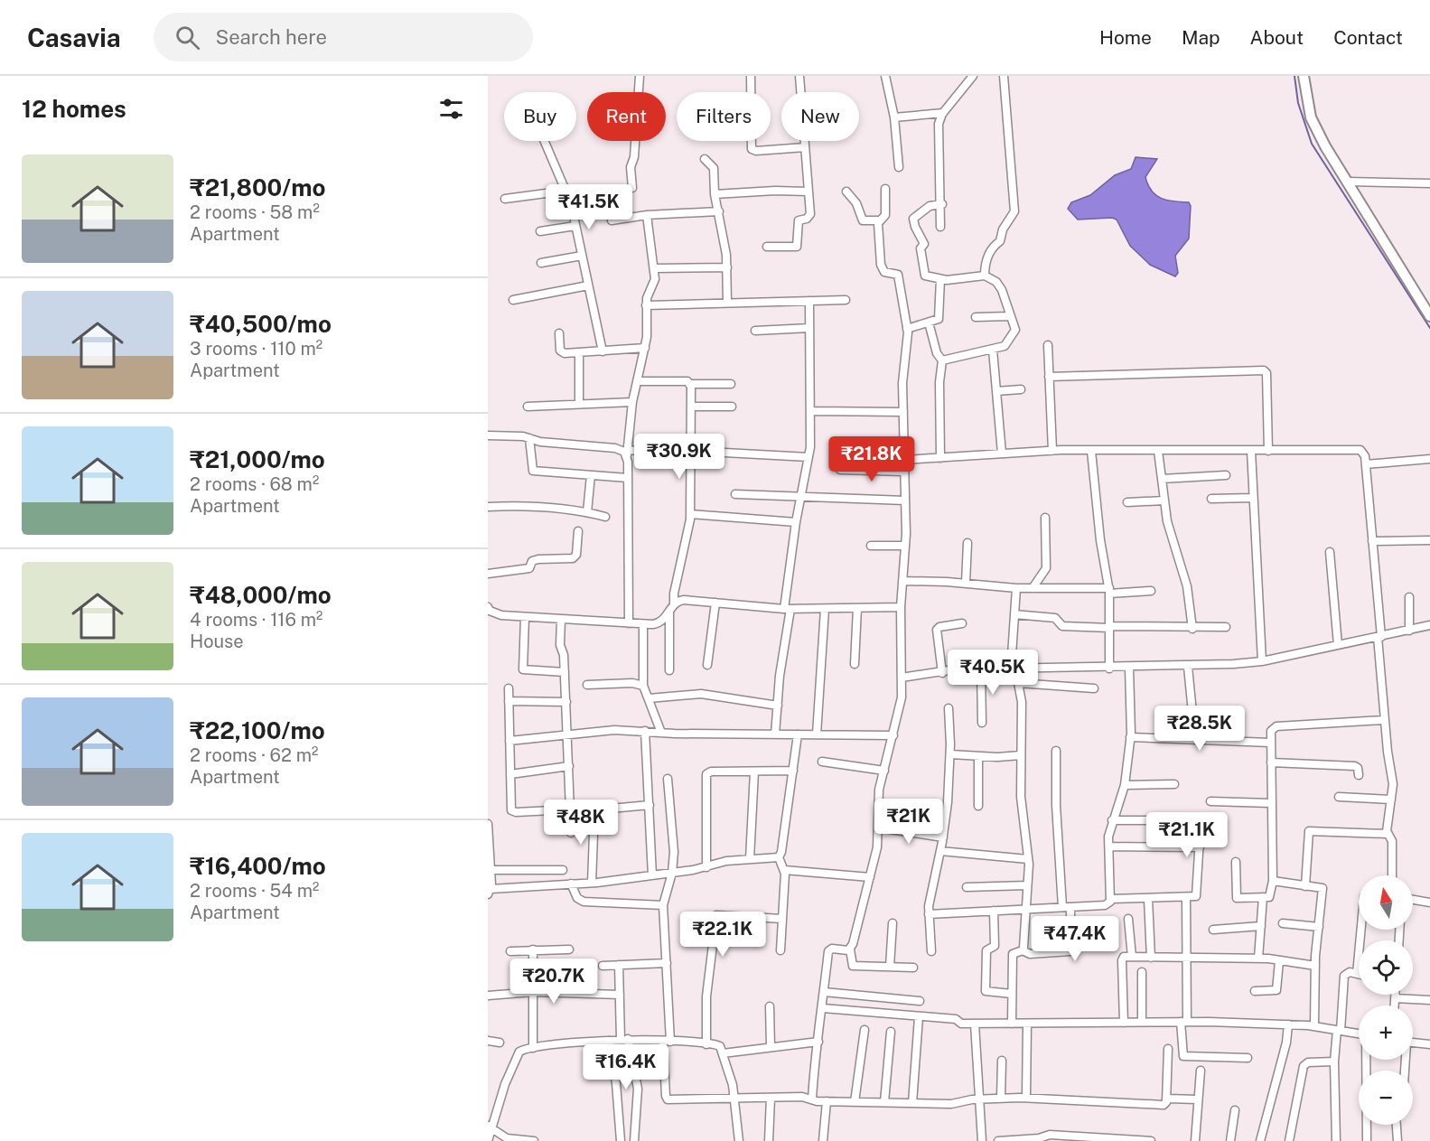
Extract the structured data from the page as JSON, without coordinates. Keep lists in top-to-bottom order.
{
  "north": "top",
  "page": {
    "header": "Casavia",
    "search": "Search here",
    "nav": [
      "Home",
      "Map",
      "About",
      "Contact"
    ],
    "heading": "12 homes",
    "chip": [
      "Buy",
      "Rent",
      "Filters",
      "New"
    ],
    "list": [
      {
        "name": "₹21,800/mo",
        "note": "2 rooms · 58 m² · Apartment"
      },
      {
        "name": "₹40,500/mo",
        "note": "3 rooms · 110 m² · Apartment"
      },
      {
        "name": "₹21,000/mo",
        "note": "2 rooms · 68 m² · Apartment"
      },
      {
        "name": "₹48,000/mo",
        "note": "4 rooms · 116 m² · House"
      },
      {
        "name": "₹22,100/mo",
        "note": "2 rooms · 62 m² · Apartment"
      },
      {
        "name": "₹16,400/mo",
        "note": "2 rooms · 54 m² · Apartment"
      }
    ],
    "price": [
      "₹41.5K",
      "₹30.9K",
      "₹21.8K",
      "₹40.5K",
      "₹28.5K",
      "₹21K",
      "₹48K",
      "₹21.1K",
      "₹22.1K",
      "₹47.4K",
      "₹20.7K",
      "₹16.4K"
    ],
    "map_buttons": ["+", "−"]
  }
}
